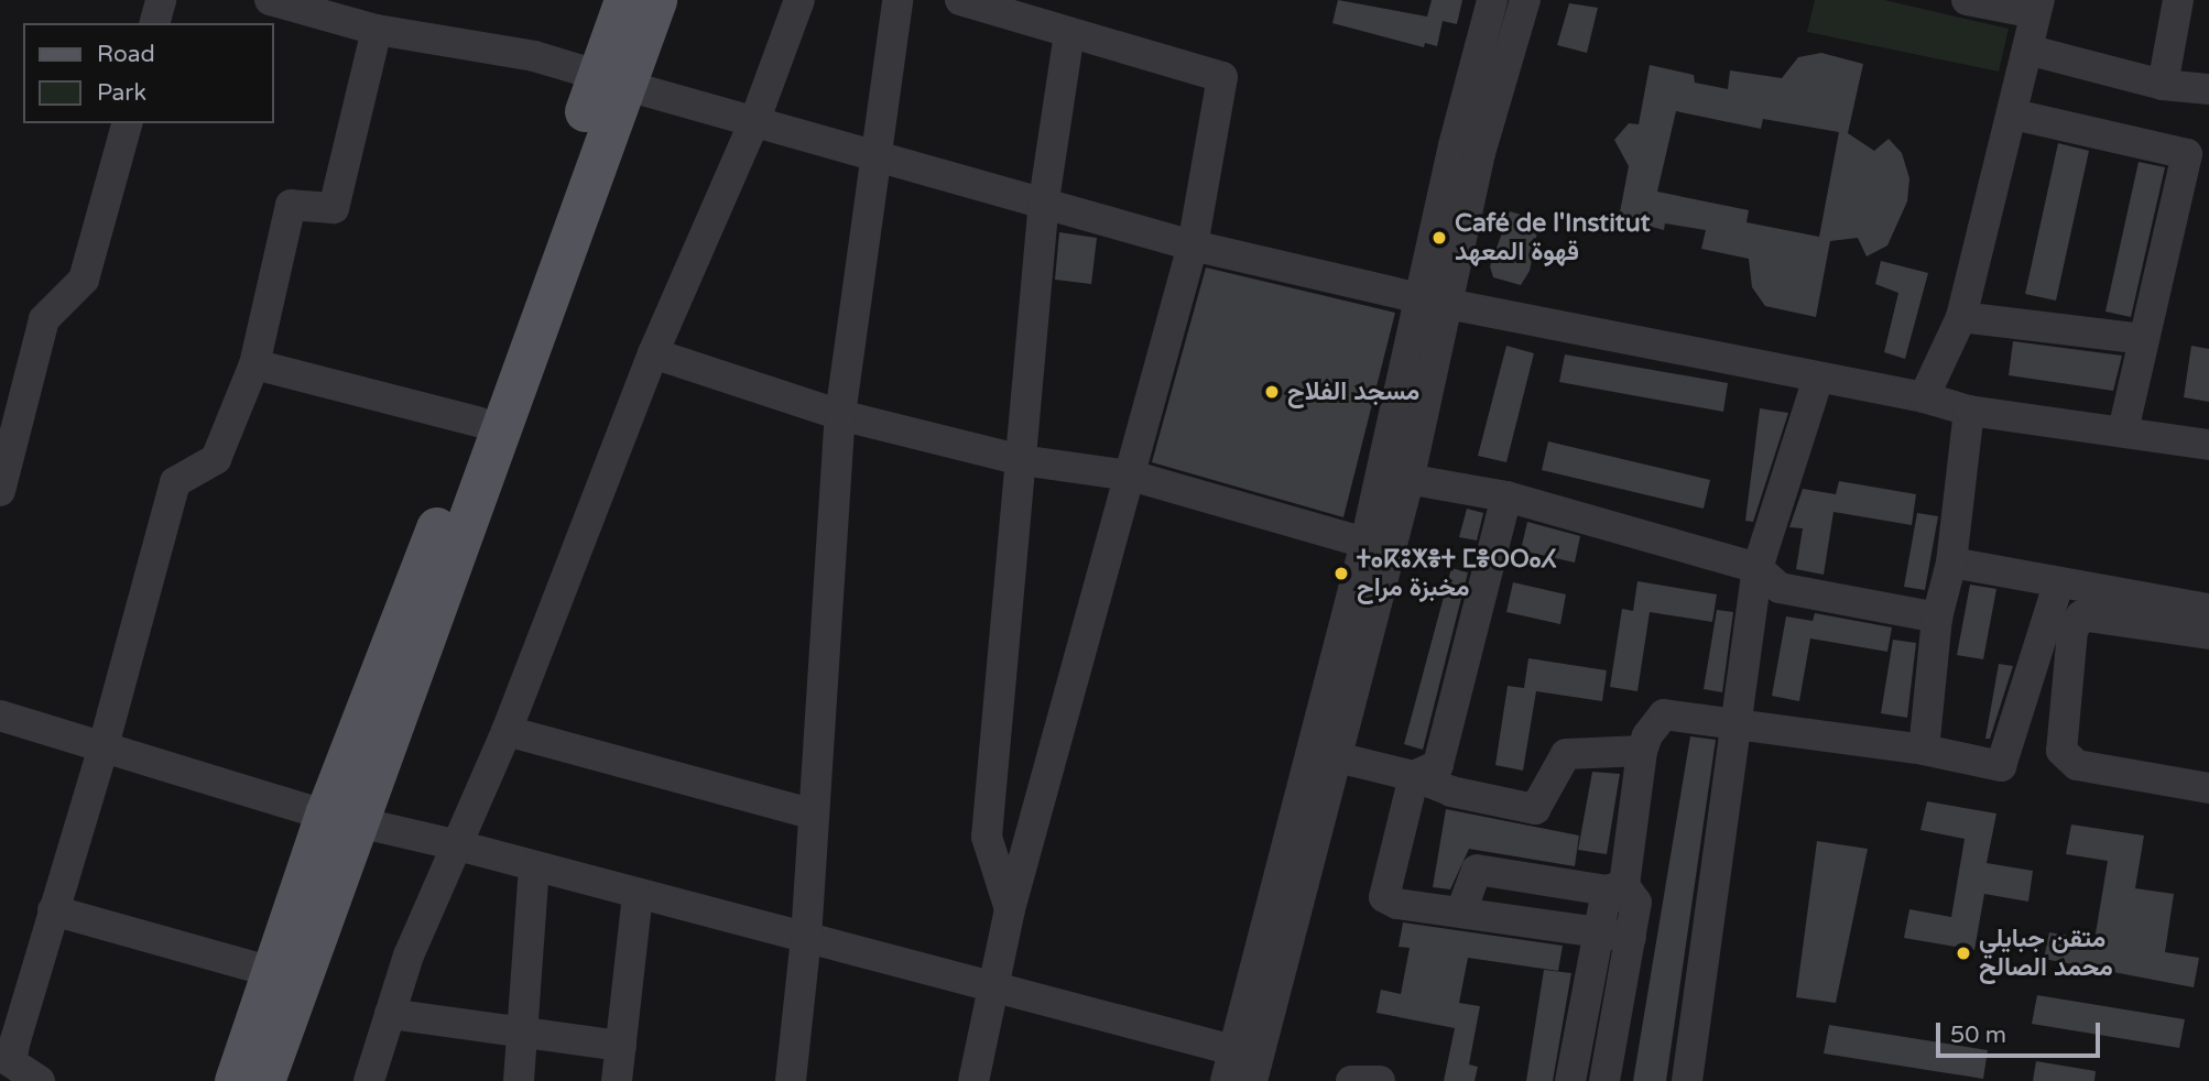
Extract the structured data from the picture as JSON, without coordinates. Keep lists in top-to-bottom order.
{
  "places": [
    "Café de l'Institut قهوة المعهد",
    "مسجد الفلاح",
    "ⵜⴰⴽⵓⵅⴻⵜ ⵎⴻⵔⵔⴰⵃ مخبزة مراح",
    "متقن جبايلي محمد الصالح"
  ],
  "legend": ["Road", "Park"],
  "scale_bar": "50 m"
}
